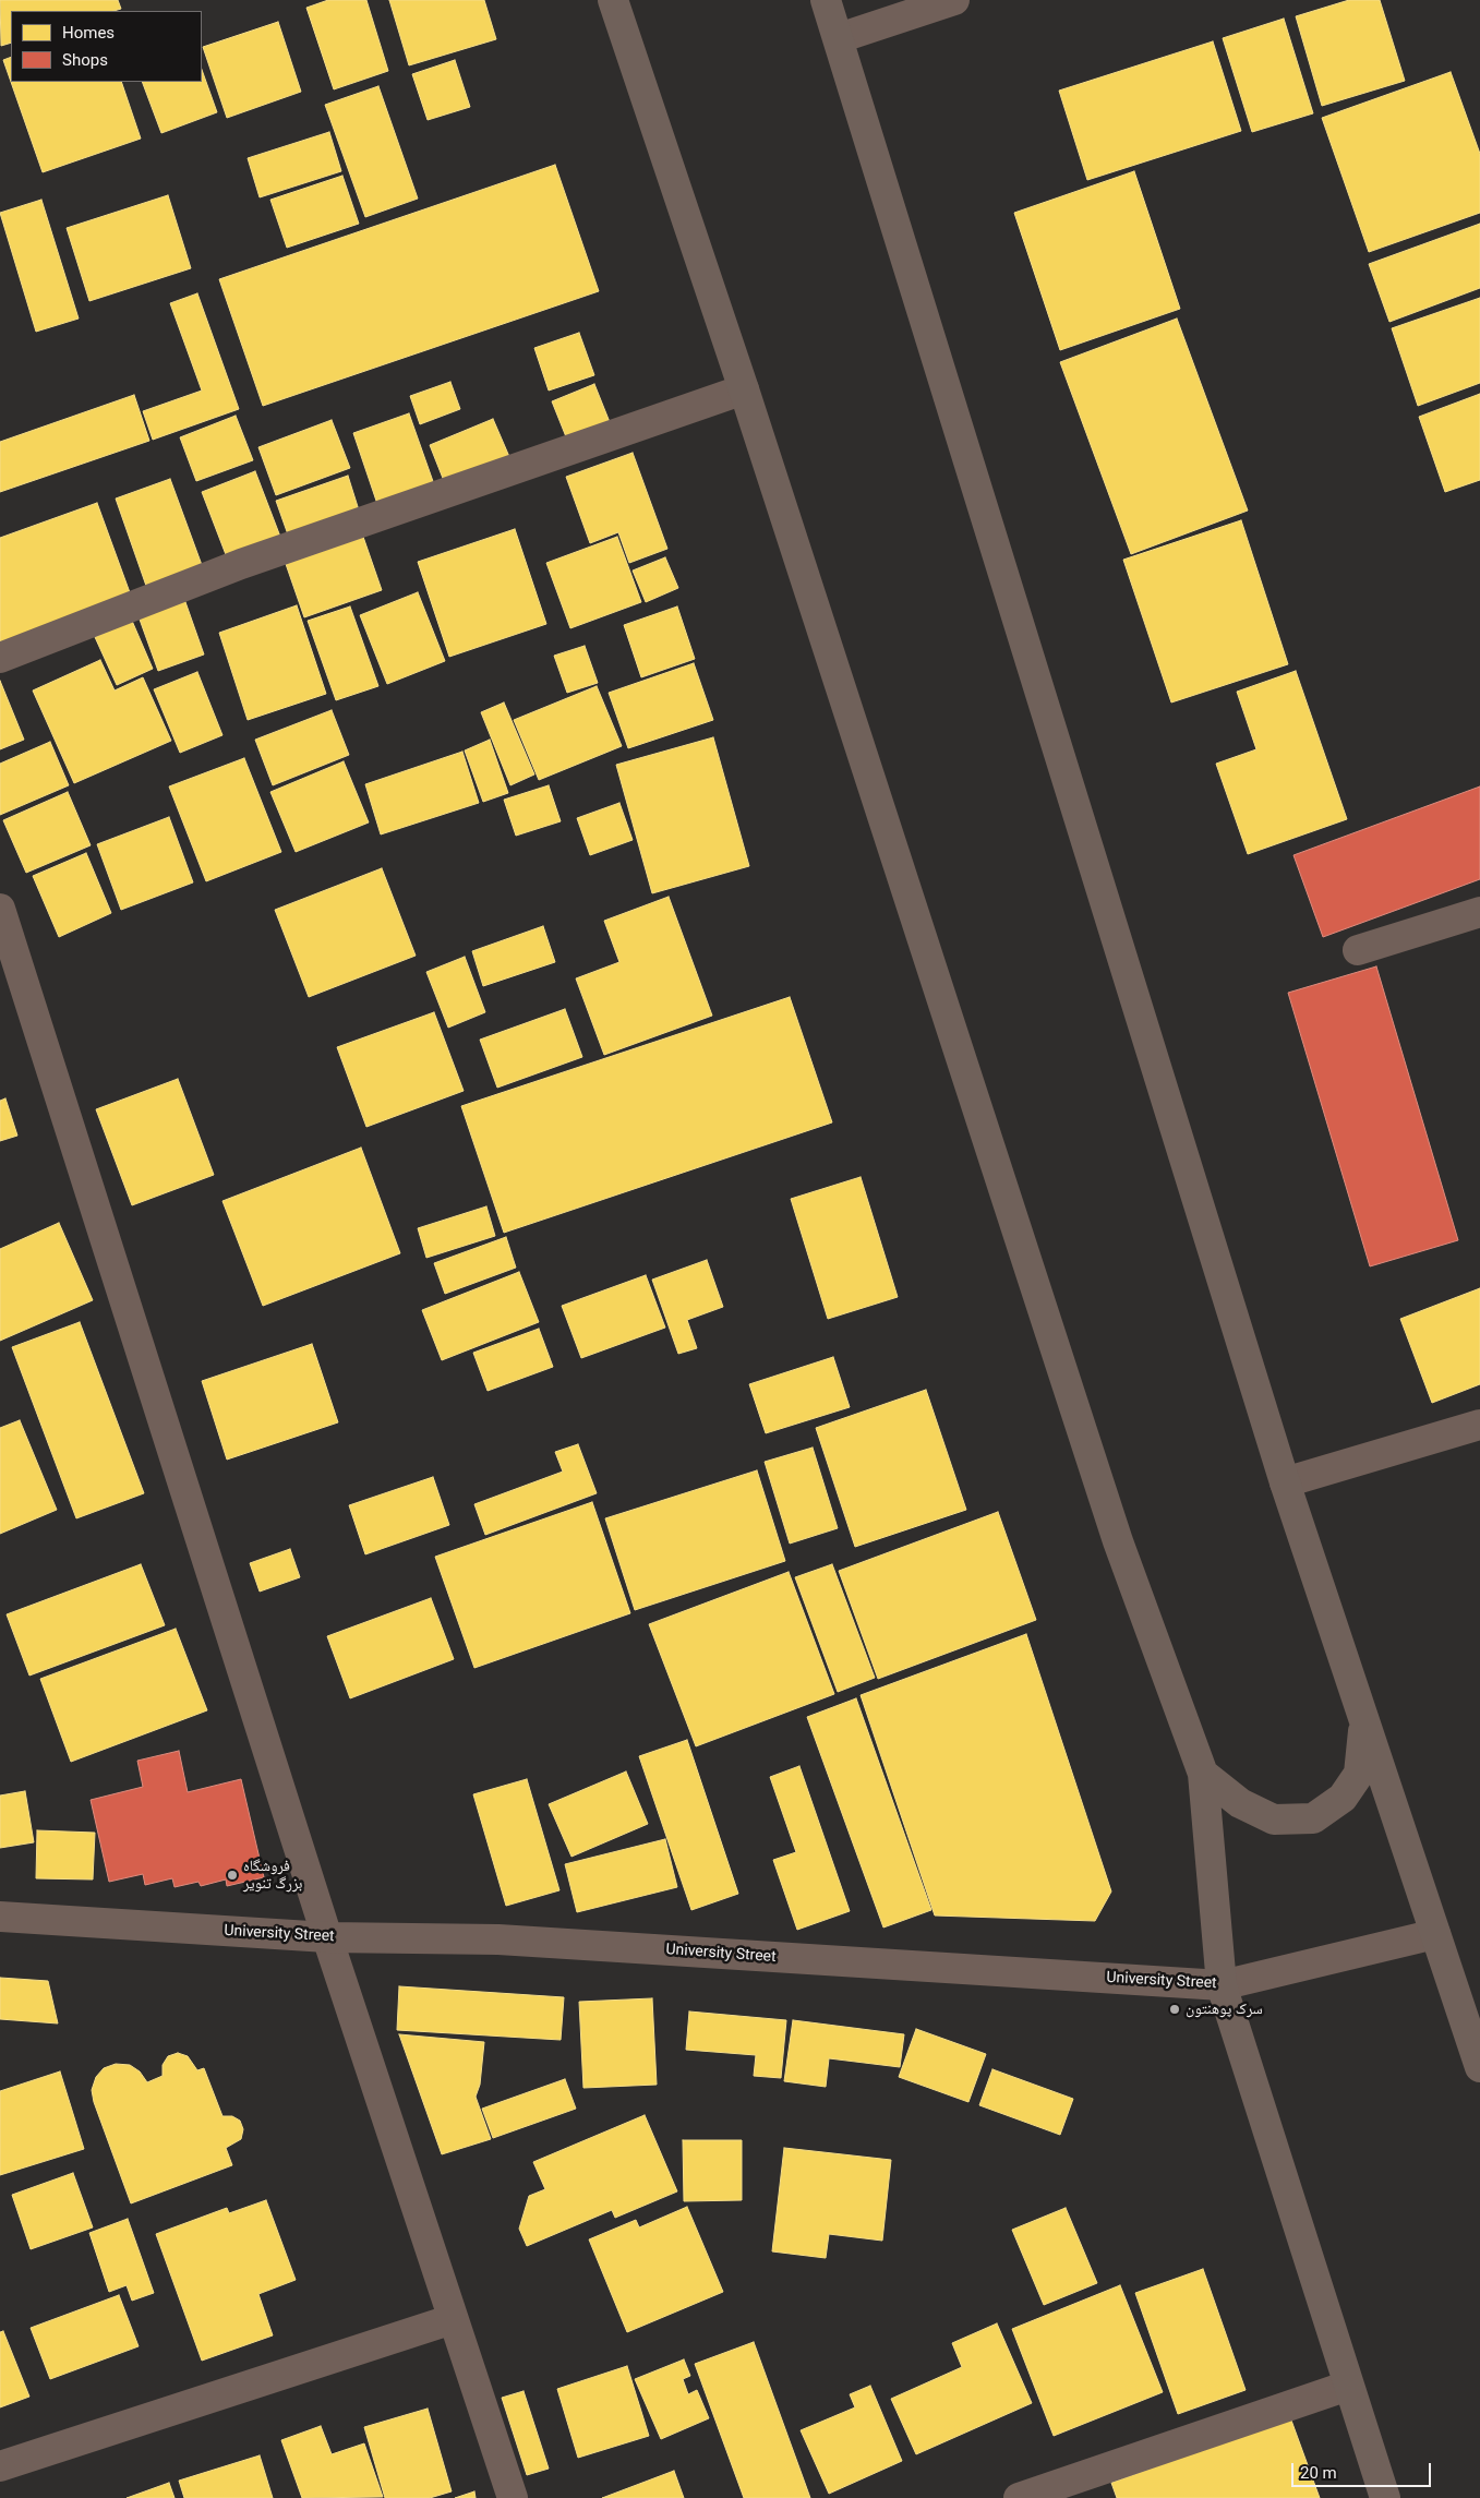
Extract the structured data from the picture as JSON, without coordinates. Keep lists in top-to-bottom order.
{
  "streets": {
    "street": ["University Street"]
  },
  "places": ["فروشگاه بزرگ تنویر", "سرک پوهنتون"],
  "legend": ["Homes", "Shops"],
  "scale_bar": "20 m"
}
